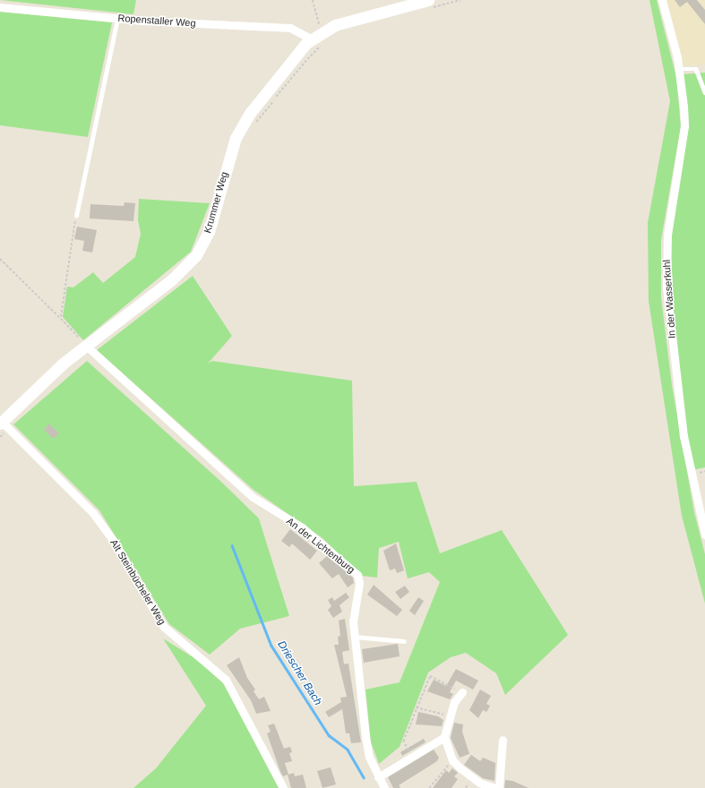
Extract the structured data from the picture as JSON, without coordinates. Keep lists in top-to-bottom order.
{
  "streets": {
    "main road": ["Krummer Weg"],
    "street": [
      "Ropenstaller Weg",
      "In der Wasserkuhl",
      "An der Lichtenburg",
      "Alt Steinbücheler Weg"
    ]
  },
  "crossings": [
    ["Ropenstaller Weg", "Krummer Weg"],
    ["Krummer Weg", "An der Lichtenburg"],
    ["Krummer Weg", "Alt Steinbücheler Weg"]
  ],
  "water": ["Driescher Bach"]
}
